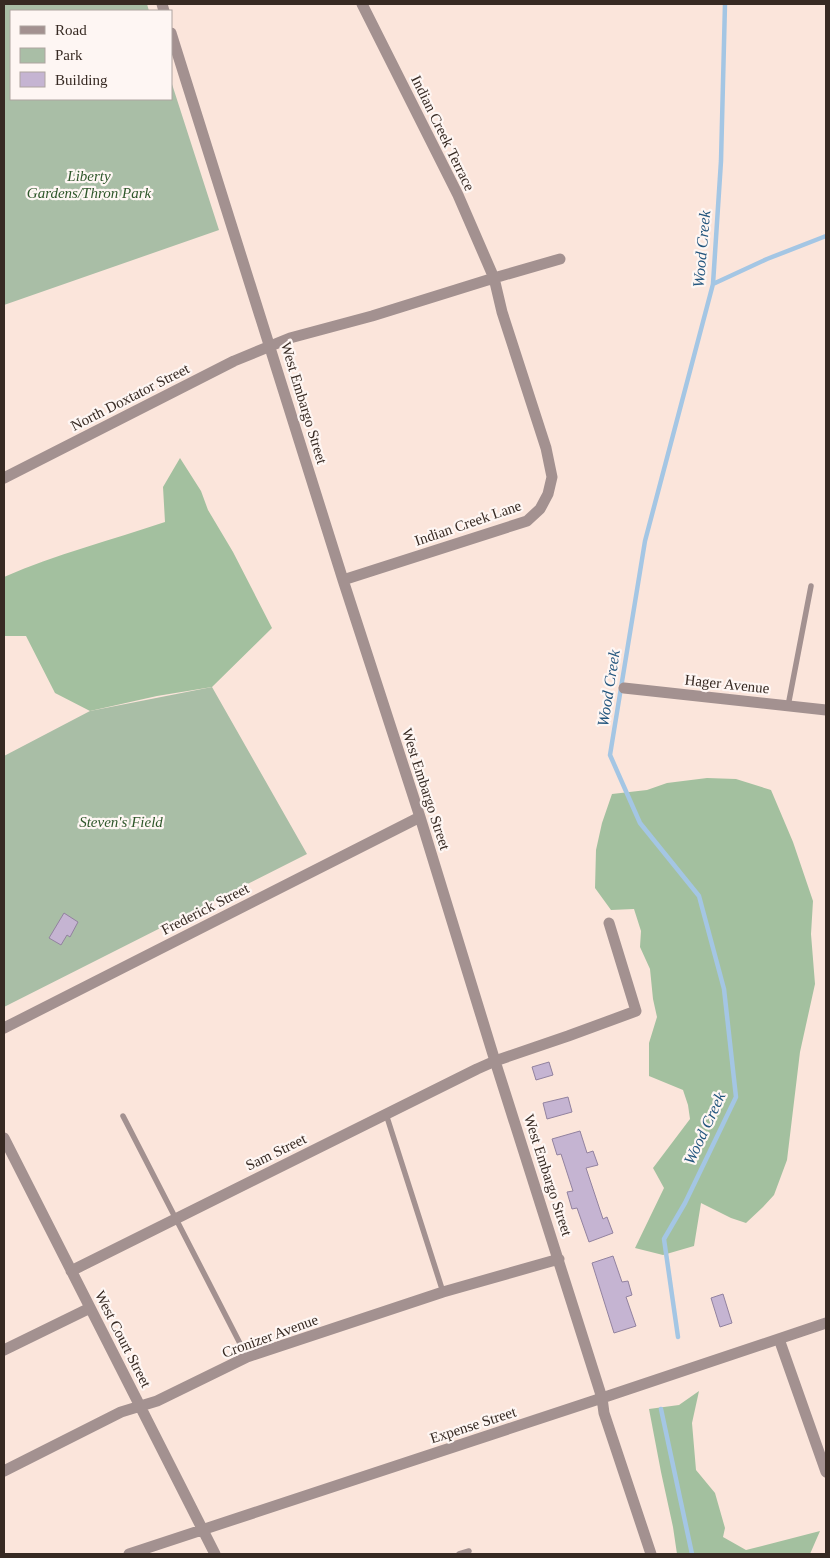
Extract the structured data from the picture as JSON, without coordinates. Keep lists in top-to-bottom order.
{
  "streets": {
    "street": [
      "Indian Creek Terrace",
      "North Doxtator Street",
      "West Embargo Street",
      "Indian Creek Lane",
      "Hager Avenue",
      "Frederick Street",
      "Sam Street",
      "Cronizer Avenue",
      "West Court Street",
      "Expense Street"
    ]
  },
  "crossings": [
    ["Indian Creek Terrace", "Indian Creek Lane"],
    ["North Doxtator Street", "West Embargo Street"],
    ["West Embargo Street", "Indian Creek Lane"],
    ["West Embargo Street", "Frederick Street"],
    ["West Embargo Street", "Sam Street"],
    ["West Embargo Street", "Cronizer Avenue"],
    ["West Embargo Street", "Expense Street"],
    ["Sam Street", "West Court Street"],
    ["Cronizer Avenue", "West Court Street"],
    ["West Court Street", "Expense Street"]
  ],
  "water": ["Wood Creek"],
  "parks": ["Liberty Gardens/Thron Park", "Steven's Field"],
  "legend": ["Road", "Park", "Building"]
}
